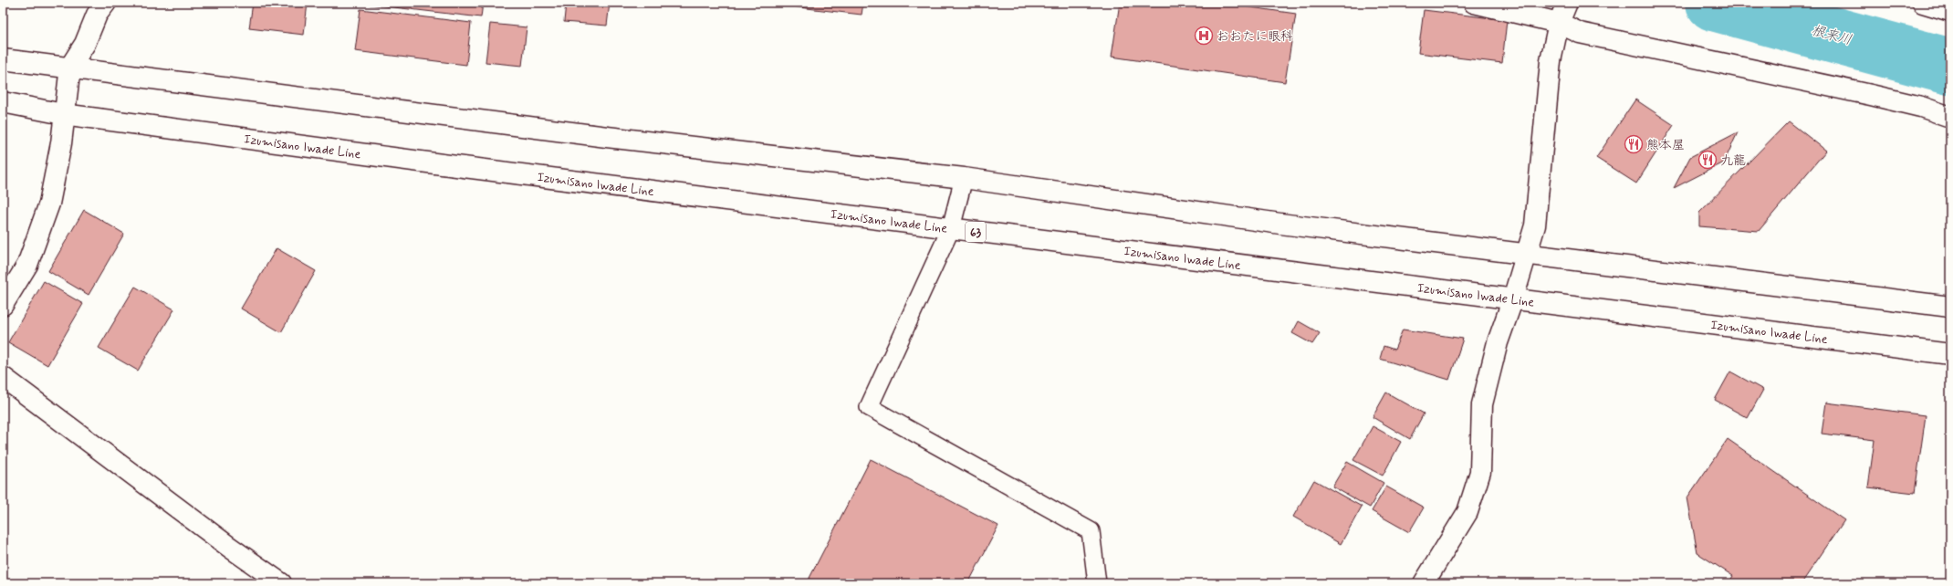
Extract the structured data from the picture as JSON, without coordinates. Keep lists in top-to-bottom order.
{
  "streets": {
    "main road": ["Izumisano Iwade Line", "63"]
  },
  "water": ["根来川"],
  "places": {
    "hospital": ["おおたに眼科"],
    "restaurant": ["熊本屋", "九龍"]
  }
}
